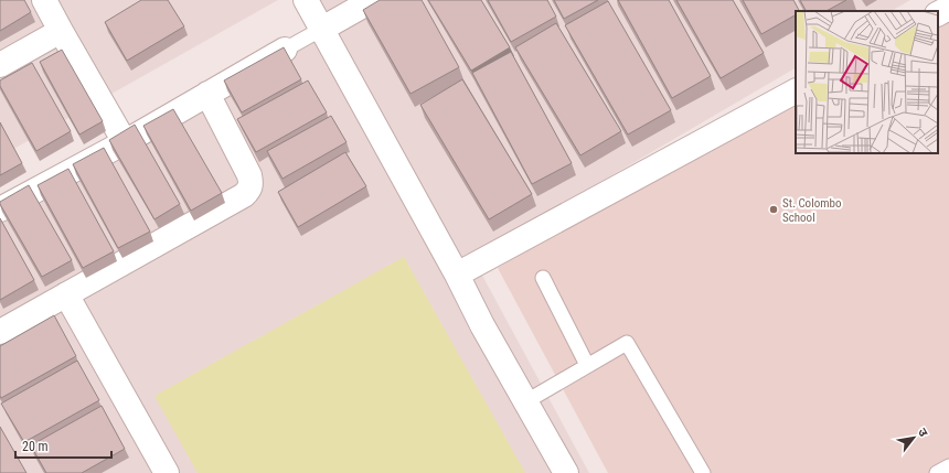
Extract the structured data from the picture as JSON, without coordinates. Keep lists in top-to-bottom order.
{
  "places": ["St. Colombo School"],
  "scale_bar": "20 m",
  "north": "top right"
}
